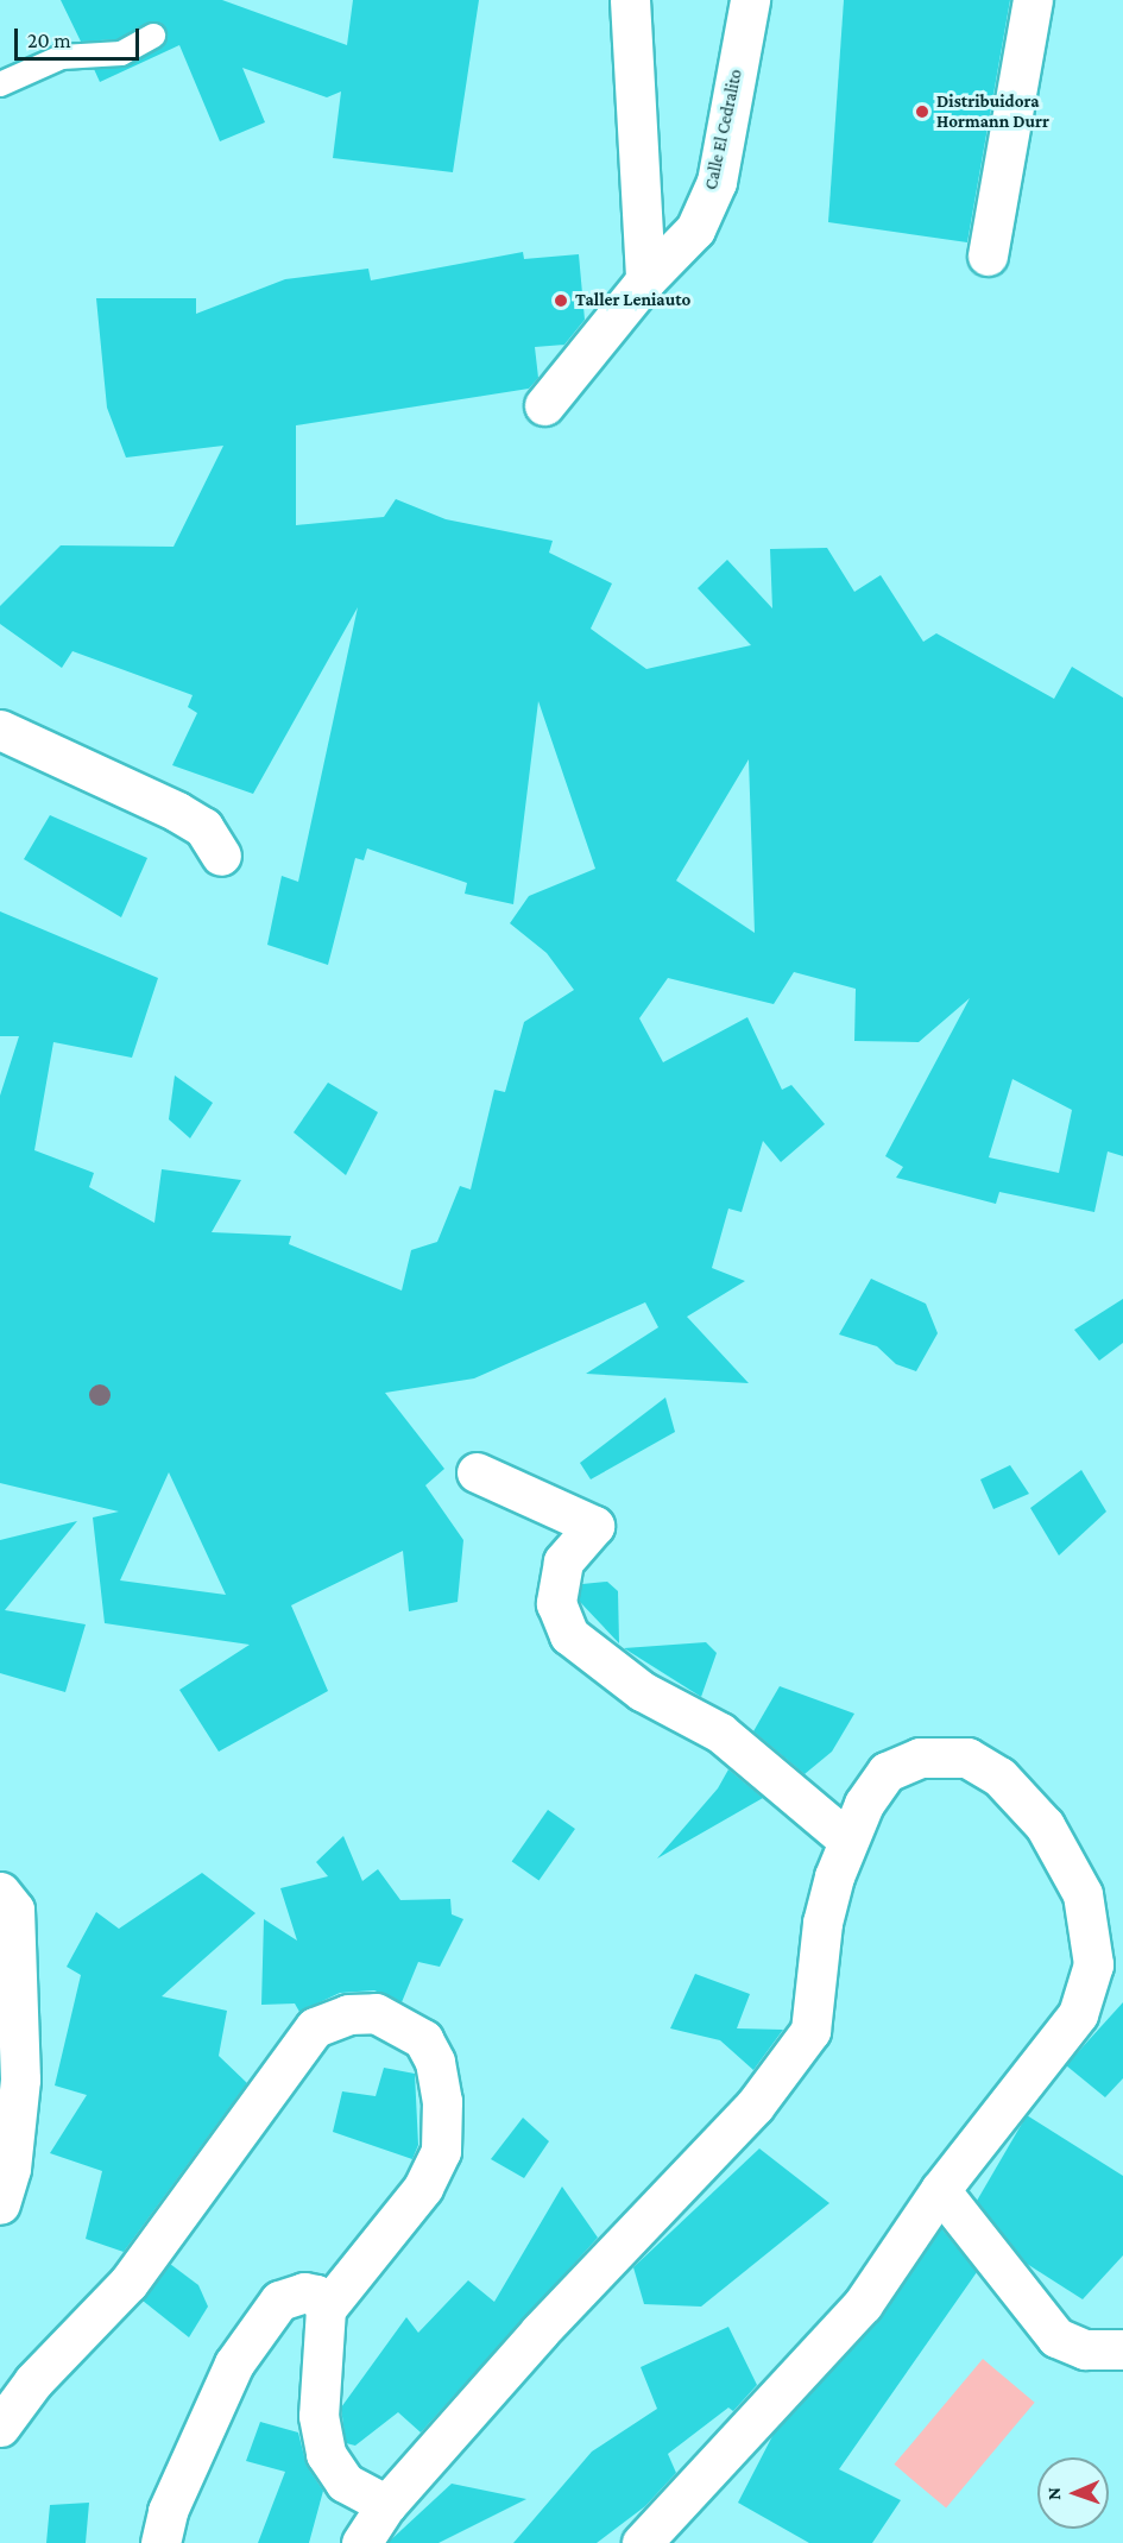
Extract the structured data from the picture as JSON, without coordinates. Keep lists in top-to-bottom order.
{
  "streets": {
    "street": ["Calle El Cedralito"]
  },
  "places": ["Distribuidora Hormann Durr", "Taller Leniauto"],
  "scale_bar": "20 m",
  "north": "left"
}
